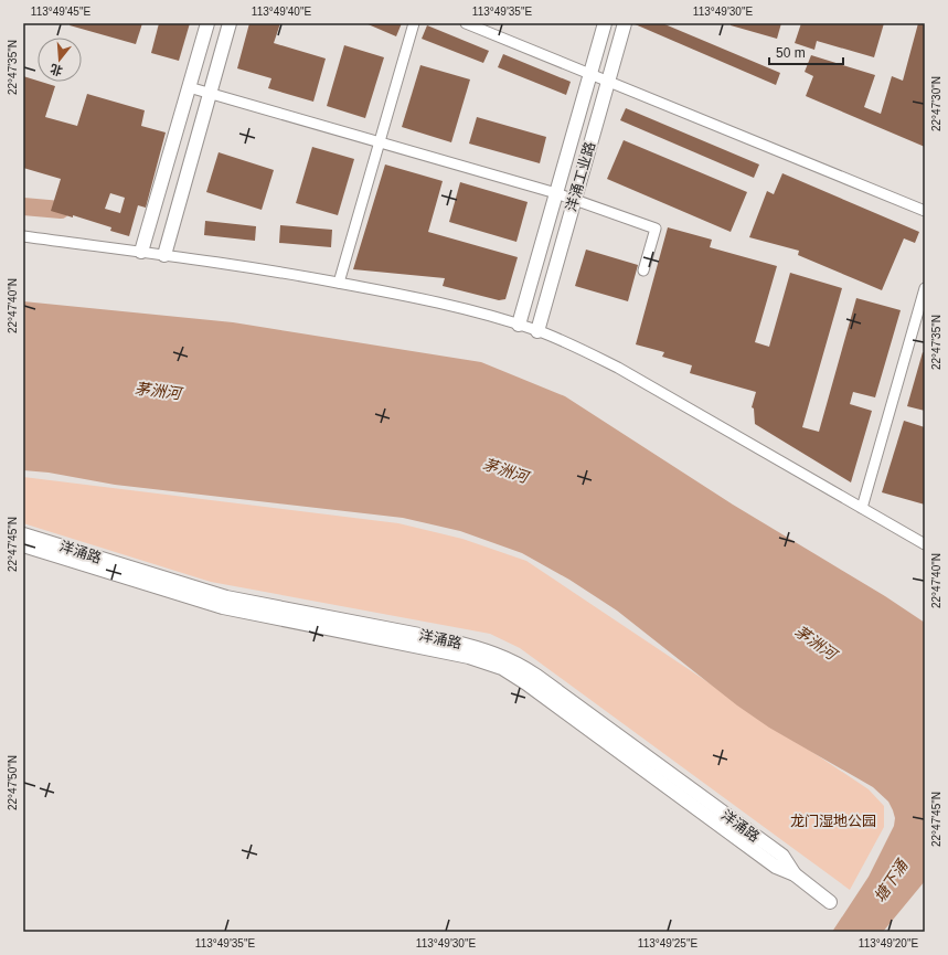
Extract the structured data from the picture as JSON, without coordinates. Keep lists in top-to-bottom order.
{
  "streets": {
    "street": ["洋涌工业路", "洋涌路"]
  },
  "water": ["茅洲河", "塘下涌"],
  "parks": ["龙门湿地公园"],
  "scale_bar": "50 m",
  "north": "bottom",
  "coordinates": [
    "113°49'45\"E",
    "113°49'40\"E",
    "113°49'35\"E",
    "113°49'30\"E",
    "22°47'35\"N",
    "22°47'30\"N",
    "22°47'40\"N",
    "22°47'45\"N",
    "22°47'50\"N",
    "113°49'25\"E",
    "113°49'20\"E"
  ]
}
